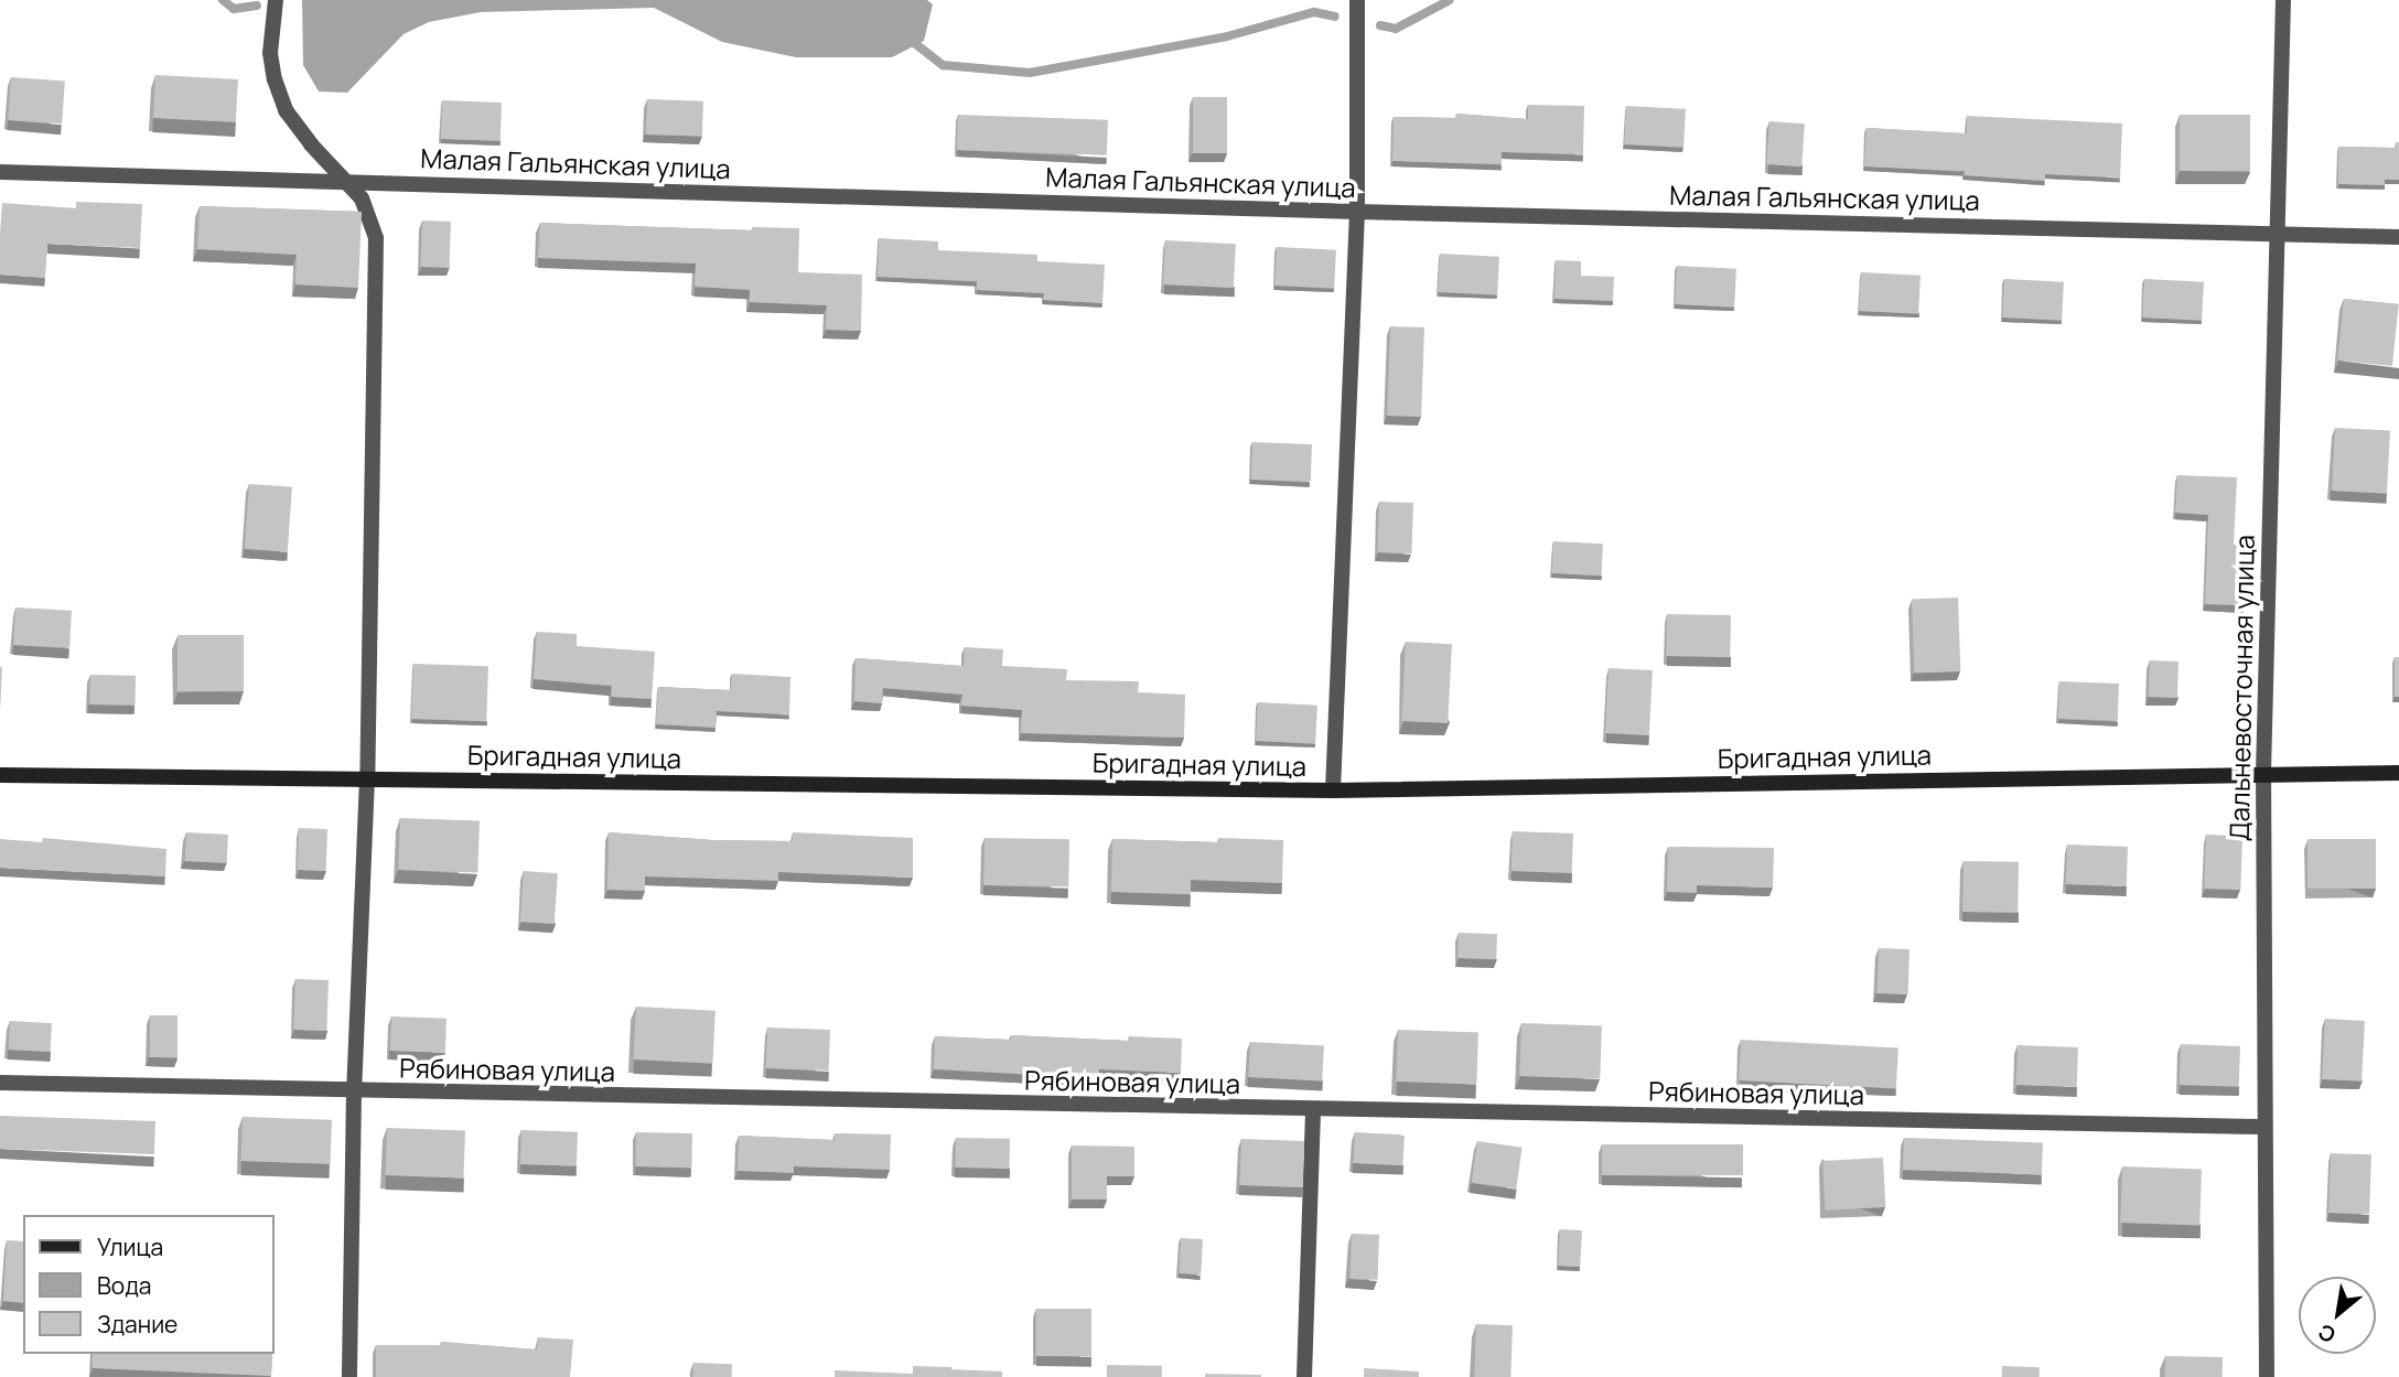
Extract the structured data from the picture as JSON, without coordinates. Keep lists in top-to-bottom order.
{
  "streets": {
    "street": [
      "Малая Гальянская улица",
      "Дальневосточная улица",
      "Бригадная улица",
      "Рябиновая улица"
    ]
  },
  "crossings": [
    ["Малая Гальянская улица", "Дальневосточная улица"],
    ["Дальневосточная улица", "Бригадная улица"],
    ["Дальневосточная улица", "Рябиновая улица"]
  ],
  "legend": ["Улица", "Вода", "Здание"],
  "north": "bottom left"
}
